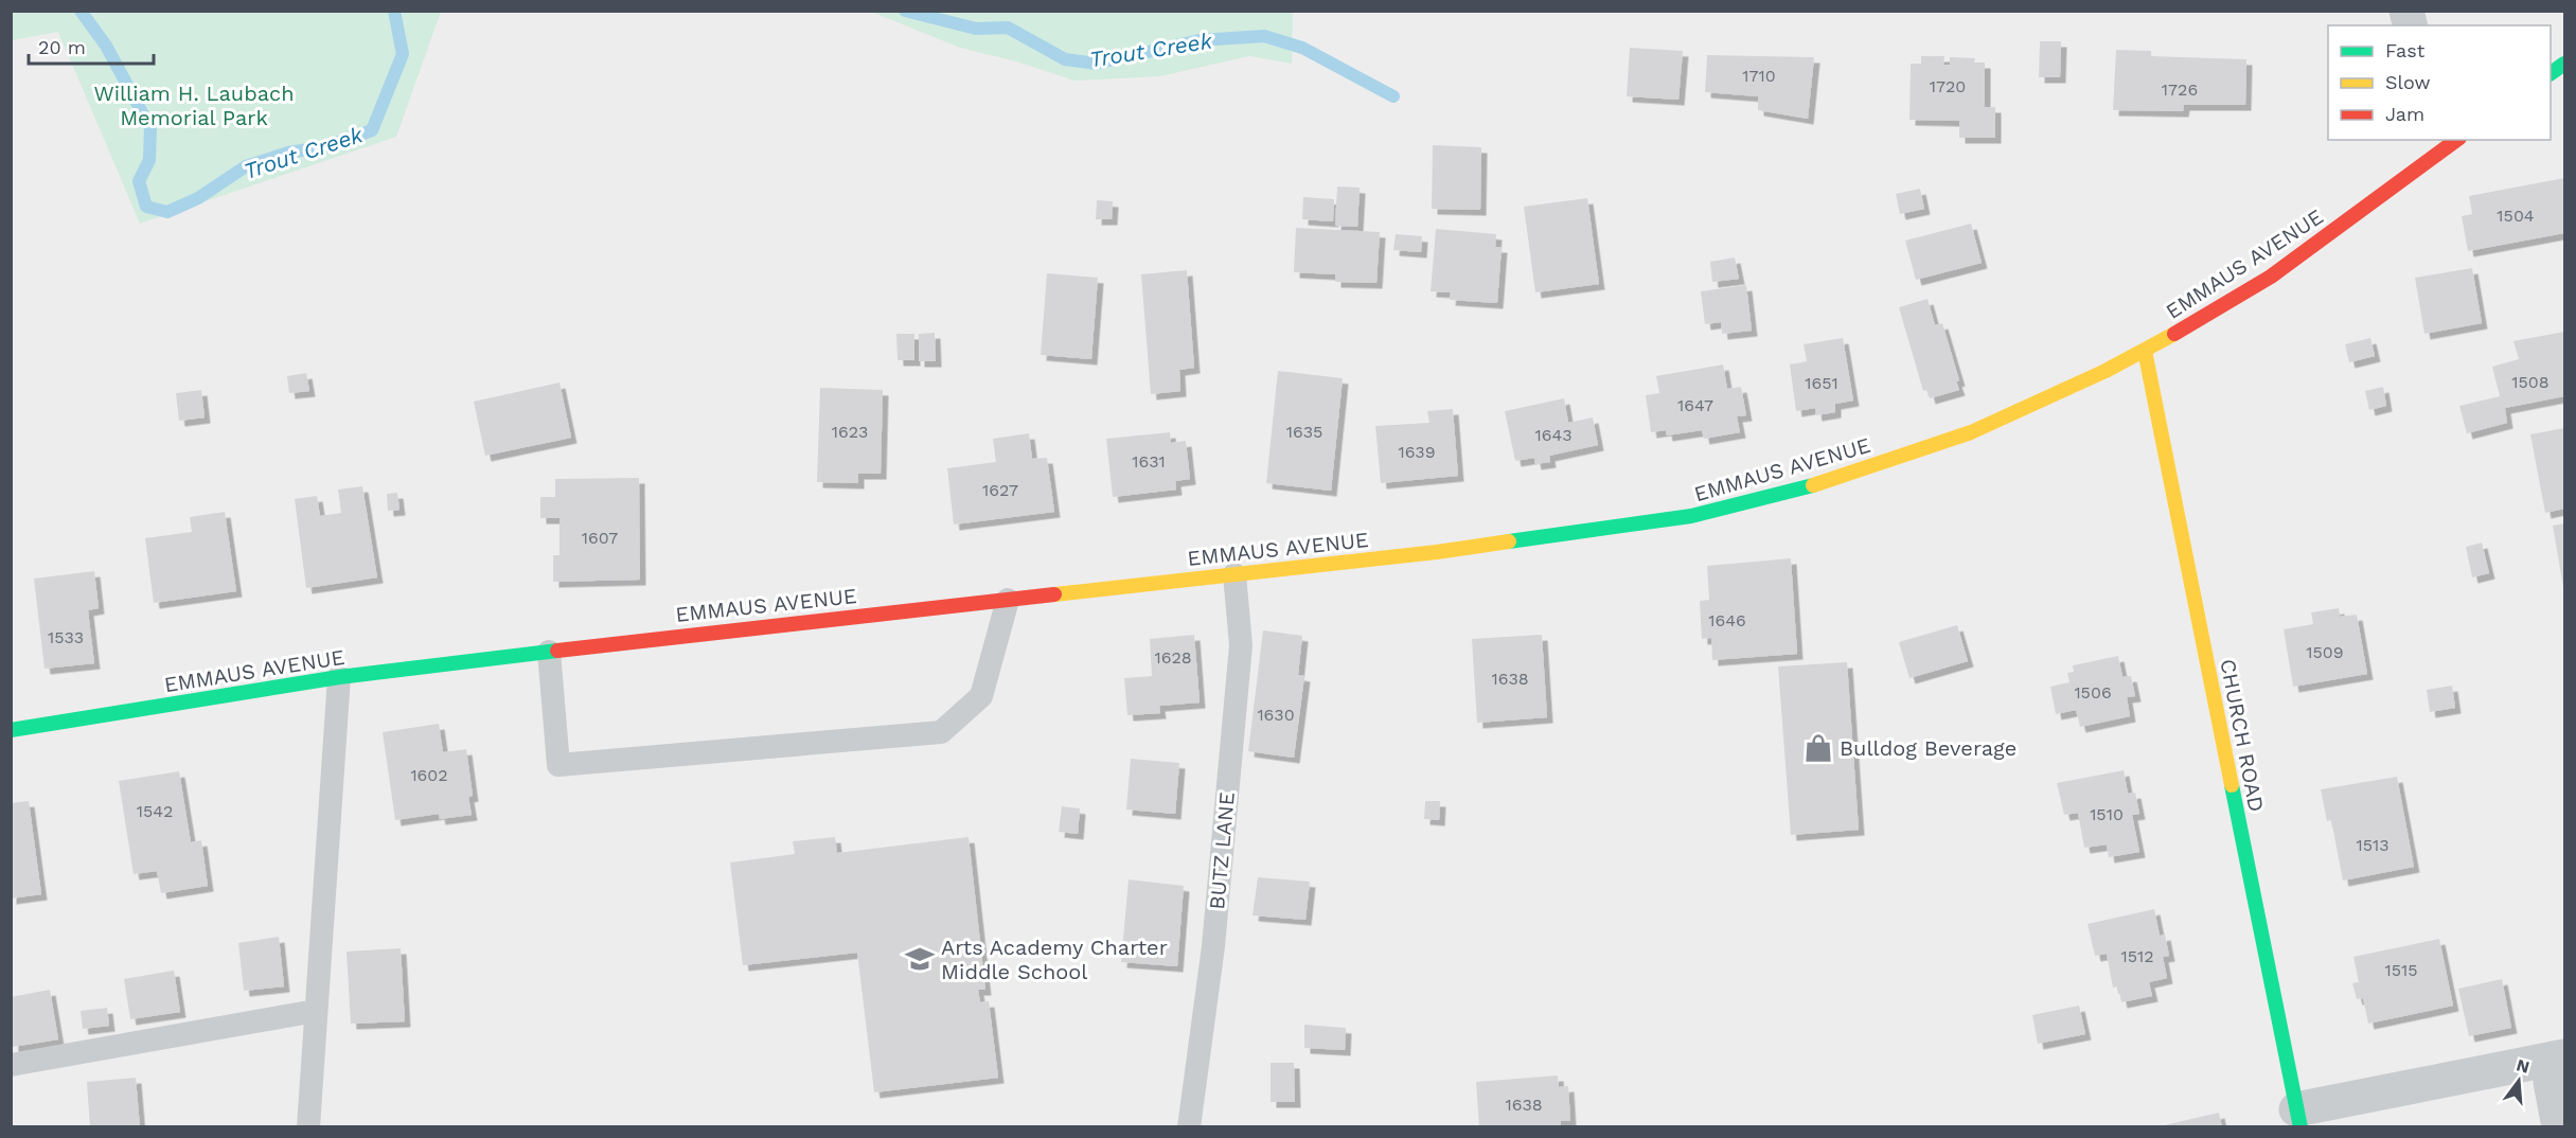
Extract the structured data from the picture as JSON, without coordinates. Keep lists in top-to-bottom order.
{
  "streets": {
    "main road": ["EMMAUS AVENUE", "CHURCH ROAD"],
    "lane": ["BUTZ LANE"]
  },
  "crossings": [
    ["EMMAUS AVENUE", "CHURCH ROAD"],
    ["EMMAUS AVENUE", "BUTZ LANE"]
  ],
  "water": ["Trout Creek"],
  "parks": ["William H. Laubach Memorial Park"],
  "places": {
    "shop": ["Bulldog Beverage"],
    "school or university": ["Arts Academy Charter Middle School"]
  },
  "house_numbers": [
    "1710",
    "1720",
    "1726",
    "1504",
    "1508",
    "1651",
    "1647",
    "1623",
    "1635",
    "1643",
    "1639",
    "1631",
    "1627",
    "1607",
    "1646",
    "1533",
    "1509",
    "1628",
    "1638",
    "1506",
    "1630",
    "1602",
    "1542",
    "1510",
    "1513",
    "1512",
    "1515",
    "1638"
  ],
  "legend": ["Fast", "Slow", "Jam"],
  "scale_bar": "20 m",
  "north": "top"
}
